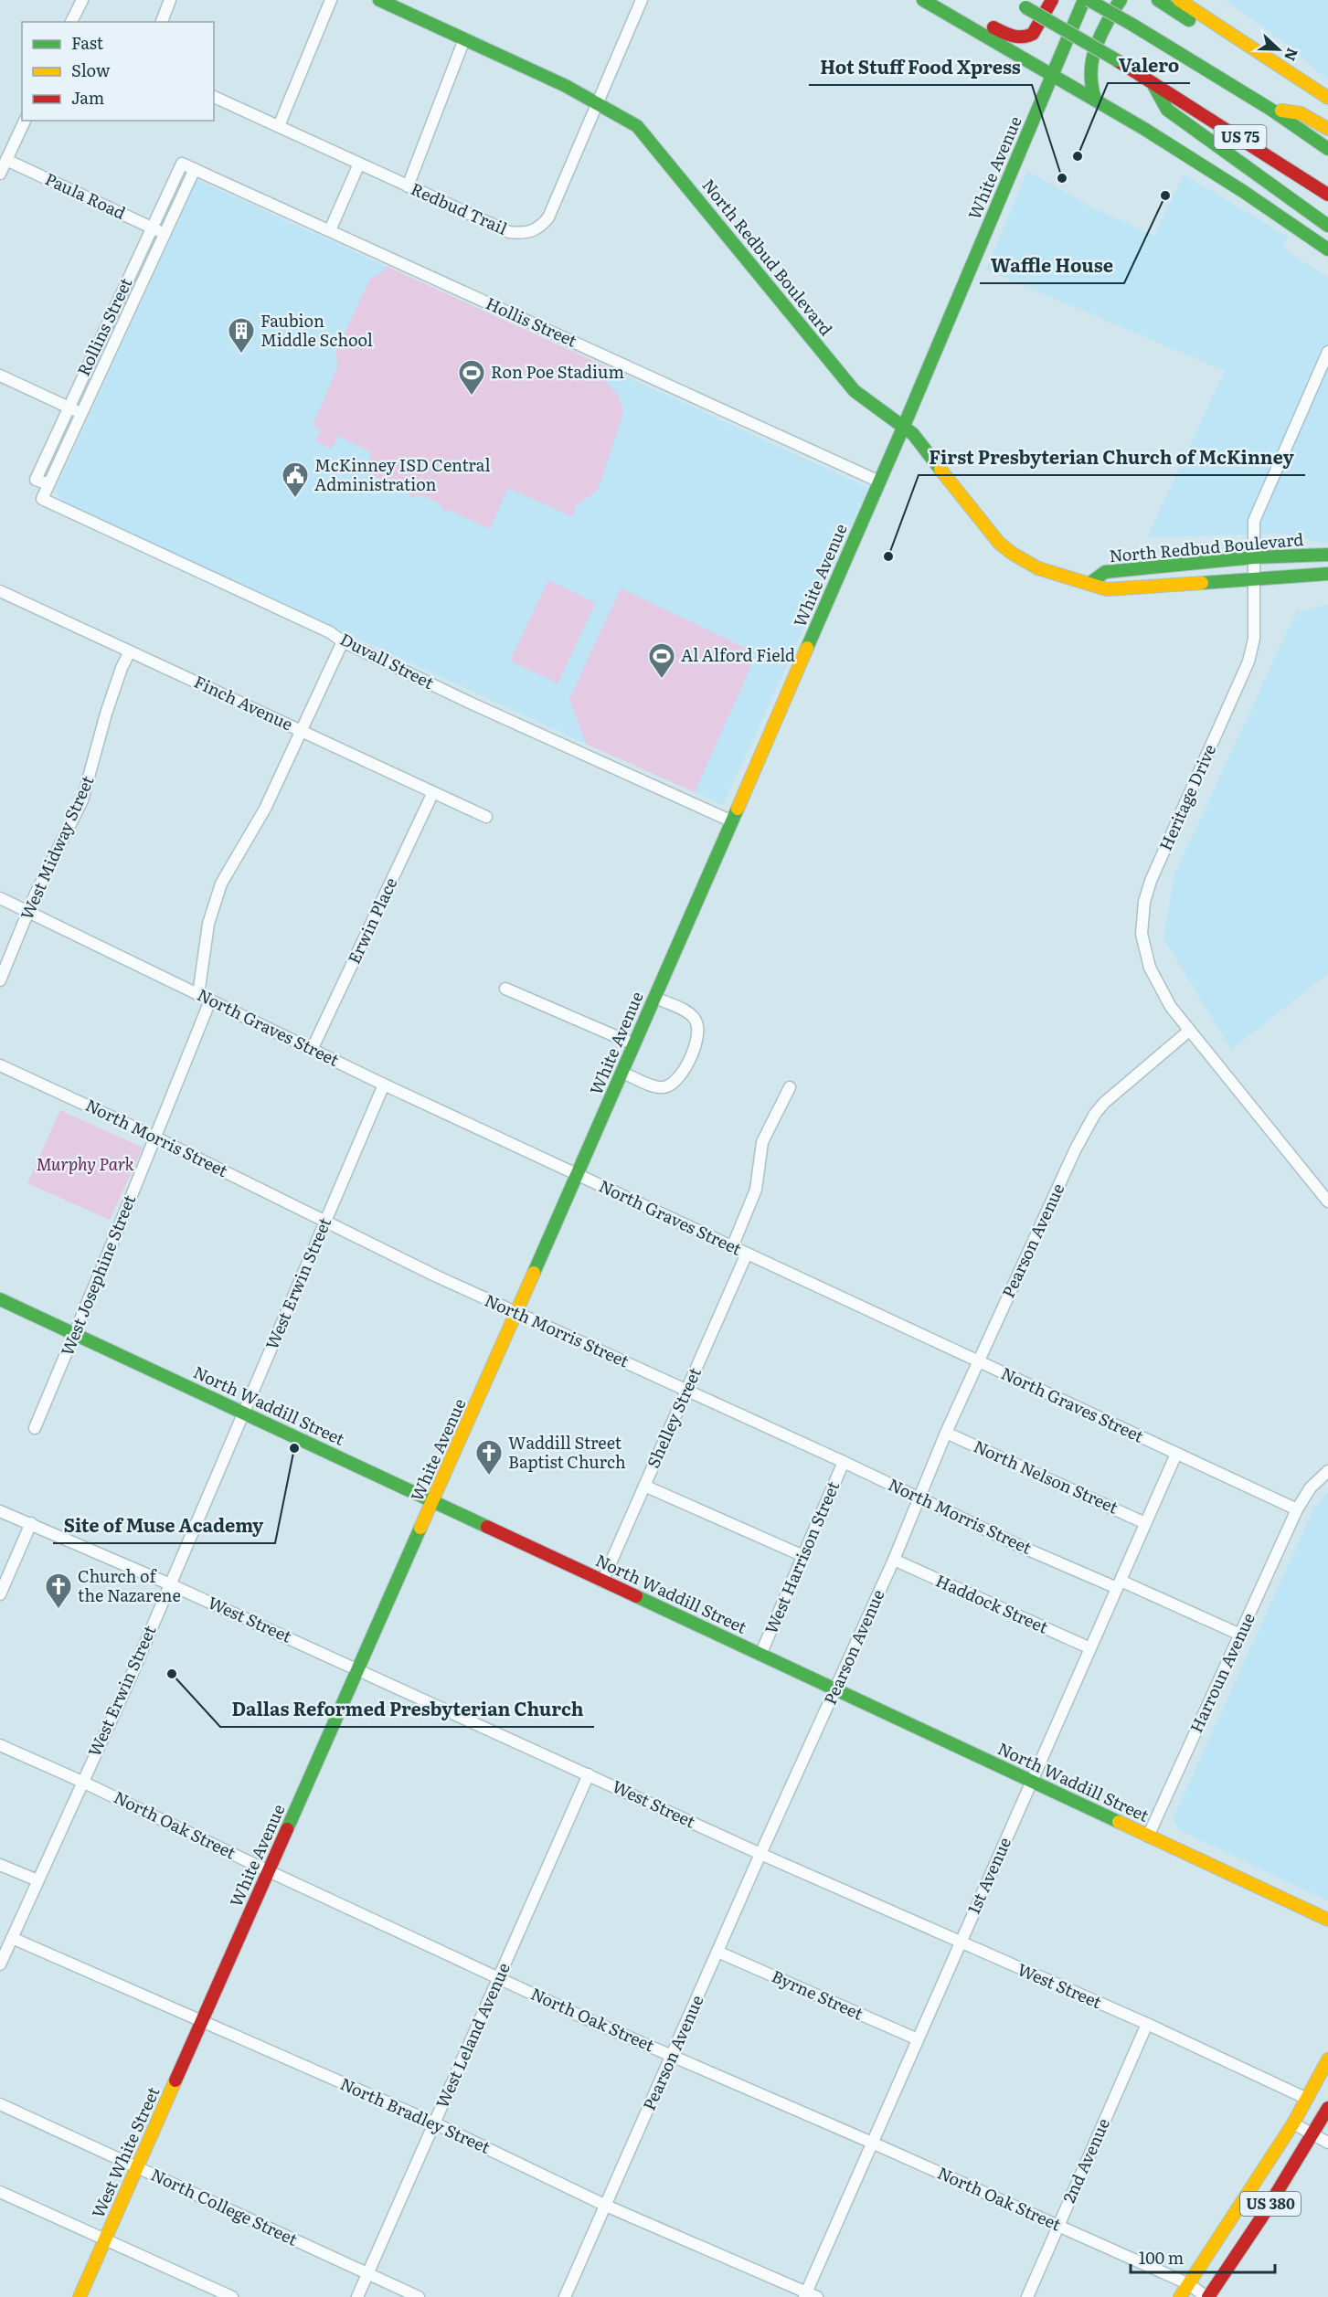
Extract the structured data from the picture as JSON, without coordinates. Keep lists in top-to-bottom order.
{
  "streets": {
    "main road": [
      "US 75",
      "White Avenue",
      "North Redbud Boulevard",
      "North Waddill Street",
      "West White Street",
      "US 380"
    ],
    "street": [
      "Paula Road",
      "Redbud Trail",
      "Hollis Street",
      "Rollins Street",
      "Duvall Street",
      "Finch Avenue",
      "Heritage Drive",
      "West Midway Street",
      "Erwin Place",
      "North Graves Street",
      "North Morris Street",
      "Pearson Avenue",
      "West Josephine Street",
      "West Erwin Street",
      "Shelley Street",
      "North Nelson Street",
      "West Harrison Street",
      "Haddock Street",
      "West Street",
      "Harroun Avenue",
      "North Oak Street",
      "1st Avenue",
      "Byrne Street",
      "West Leland Avenue",
      "North Bradley Street",
      "2nd Avenue",
      "North College Street"
    ]
  },
  "crossings": [
    ["White Avenue", "North Redbud Boulevard"],
    ["White Avenue", "Hollis Street"],
    ["White Avenue", "Duvall Street"],
    ["White Avenue", "North Graves Street"],
    ["White Avenue", "North Morris Street"],
    ["White Avenue", "North Waddill Street"],
    ["White Avenue", "West Street"],
    ["White Avenue", "North Oak Street"],
    ["White Avenue", "North Bradley Street"],
    ["White Avenue", "West White Street"],
    ["Paula Road", "Rollins Street"],
    ["Redbud Trail", "North Redbud Boulevard"],
    ["North Redbud Boulevard", "Heritage Drive"],
    ["Hollis Street", "Rollins Street"],
    ["Rollins Street", "Duvall Street"],
    ["Finch Avenue", "West Midway Street"],
    ["Finch Avenue", "Erwin Place"],
    ["Heritage Drive", "Pearson Avenue"],
    ["West Midway Street", "North Graves Street"],
    ["Erwin Place", "North Graves Street"],
    ["North Graves Street", "Pearson Avenue"],
    ["North Graves Street", "West Josephine Street"],
    ["North Graves Street", "West Erwin Street"],
    ["North Graves Street", "Shelley Street"],
    ["North Graves Street", "Harroun Avenue"],
    ["North Graves Street", "1st Avenue"],
    ["North Morris Street", "Pearson Avenue"],
    ["North Morris Street", "West Josephine Street"],
    ["North Morris Street", "West Erwin Street"],
    ["North Morris Street", "Shelley Street"],
    ["North Morris Street", "West Harrison Street"],
    ["North Morris Street", "Harroun Avenue"],
    ["North Morris Street", "1st Avenue"],
    ["Pearson Avenue", "North Waddill Street"],
    ["Pearson Avenue", "North Nelson Street"],
    ["Pearson Avenue", "Haddock Street"],
    ["Pearson Avenue", "West Street"],
    ["Pearson Avenue", "North Oak Street"],
    ["Pearson Avenue", "Byrne Street"],
    ["Pearson Avenue", "North Bradley Street"],
    ["West Josephine Street", "North Waddill Street"],
    ["West Erwin Street", "North Waddill Street"],
    ["West Erwin Street", "West Street"],
    ["West Erwin Street", "North Oak Street"],
    ["West Erwin Street", "North Bradley Street"],
    ["North Waddill Street", "Shelley Street"],
    ["North Waddill Street", "West Harrison Street"],
    ["North Waddill Street", "Harroun Avenue"],
    ["North Waddill Street", "1st Avenue"],
    ["North Nelson Street", "1st Avenue"],
    ["Haddock Street", "1st Avenue"],
    ["West Street", "1st Avenue"],
    ["West Street", "West Leland Avenue"],
    ["West Street", "2nd Avenue"],
    ["West Street", "US 380"],
    ["North Oak Street", "1st Avenue"],
    ["North Oak Street", "West Leland Avenue"],
    ["North Oak Street", "2nd Avenue"],
    ["North Oak Street", "US 380"],
    ["1st Avenue", "Byrne Street"],
    ["1st Avenue", "North Bradley Street"],
    ["West Leland Avenue", "North Bradley Street"],
    ["West Leland Avenue", "North College Street"],
    ["North Bradley Street", "West White Street"],
    ["West White Street", "North College Street"]
  ],
  "parks": ["Murphy Park"],
  "places": {
    "other": [
      "Valero",
      "Hot Stuff Food Xpress",
      "Waffle House",
      "First Presbyterian Church of McKinney",
      "Site of Muse Academy",
      "Dallas Reformed Presbyterian Church"
    ],
    "building": ["Faubion Middle School"],
    "sports": ["Ron Poe Stadium", "Al Alford Field"],
    "public building": ["McKinney ISD Central Administration"],
    "church": ["Waddill Street Baptist Church", "Church of the Nazarene"]
  },
  "legend": ["Fast", "Slow", "Jam"],
  "scale_bar": "100 m",
  "north": "right"
}
